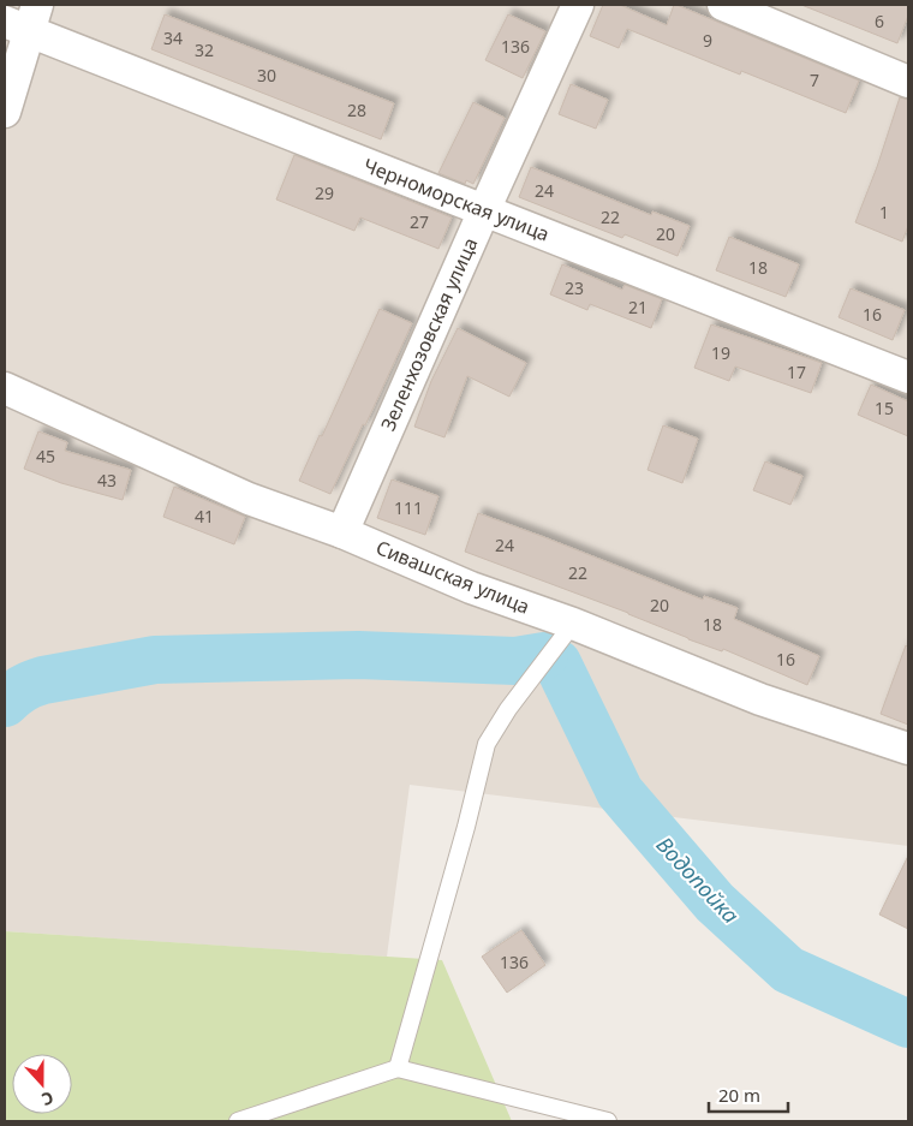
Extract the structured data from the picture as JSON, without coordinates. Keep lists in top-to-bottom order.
{
  "streets": {
    "street": ["Черноморская улица", "Зеленхозовская улица", "Сивашская улица"]
  },
  "crossings": [
    ["Черноморская улица", "Зеленхозовская улица"],
    ["Зеленхозовская улица", "Сивашская улица"]
  ],
  "water": ["Водопойка"],
  "house_numbers": [
    "6",
    "34",
    "9",
    "136",
    "32",
    "30",
    "7",
    "28",
    "24",
    "29",
    "1",
    "22",
    "27",
    "20",
    "18",
    "23",
    "21",
    "16",
    "19",
    "17",
    "15",
    "45",
    "43",
    "111",
    "41",
    "24",
    "22",
    "20",
    "18",
    "16",
    "136"
  ],
  "scale_bar": "20 m",
  "north": "bottom"
}
